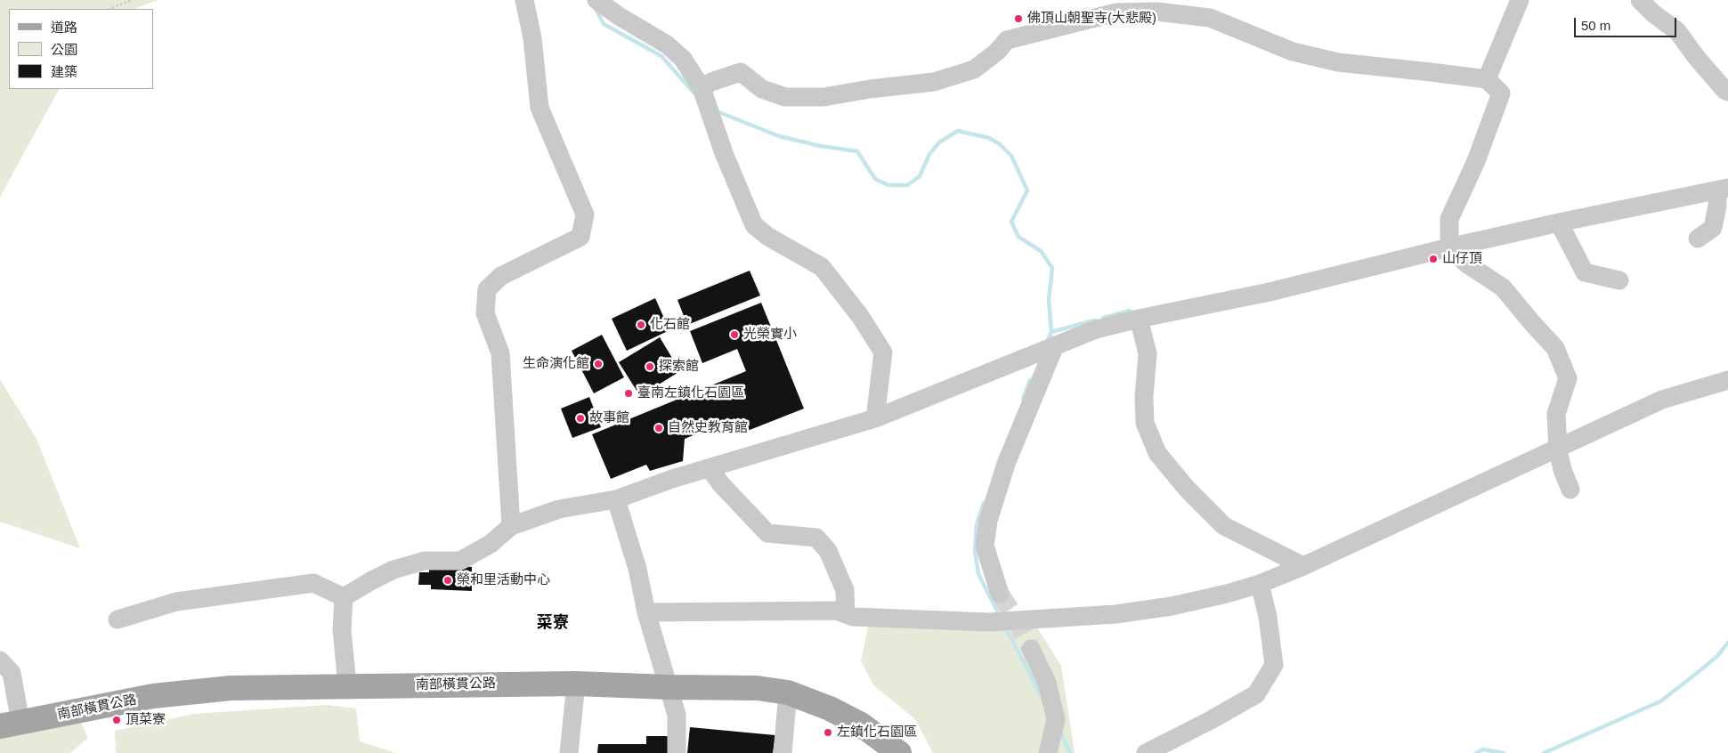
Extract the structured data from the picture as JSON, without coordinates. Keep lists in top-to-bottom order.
{
  "streets": {
    "main road": ["南部橫貫公路"]
  },
  "districts": ["菜寮"],
  "places": [
    "佛頂山朝聖寺(大悲殿)",
    "山仔頂",
    "化石館",
    "光榮實小",
    "生命演化館",
    "探索館",
    "臺南左鎮化石園區",
    "故事館",
    "自然史教育館",
    "榮和里活動中心",
    "頂菜寮",
    "左鎮化石園區"
  ],
  "legend": ["道路", "公園", "建築"],
  "scale_bar": "50 m"
}
